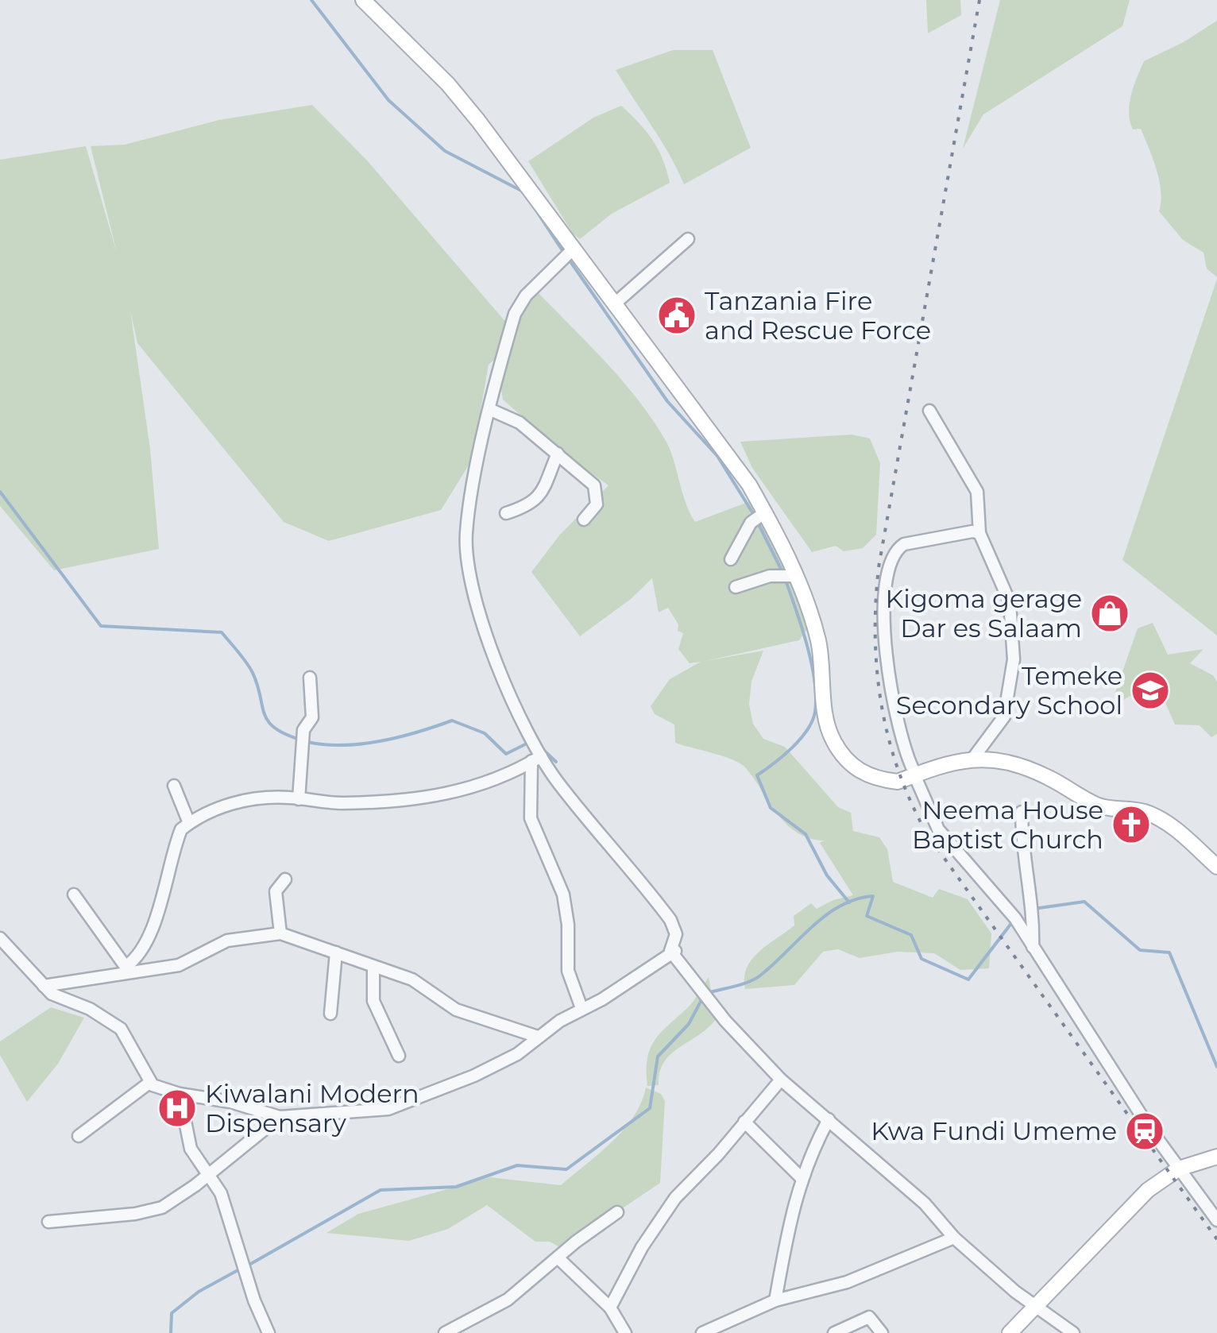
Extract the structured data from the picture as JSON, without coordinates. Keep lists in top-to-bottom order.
{
  "places": {
    "public building": ["Tanzania Fire and Rescue Force"],
    "shop": ["Kigoma gerage Dar es Salaam"],
    "school or university": ["Temeke Secondary School"],
    "church": ["Neema House Baptist Church"],
    "hospital": ["Kiwalani Modern Dispensary"],
    "station": ["Kwa Fundi Umeme"]
  }
}
